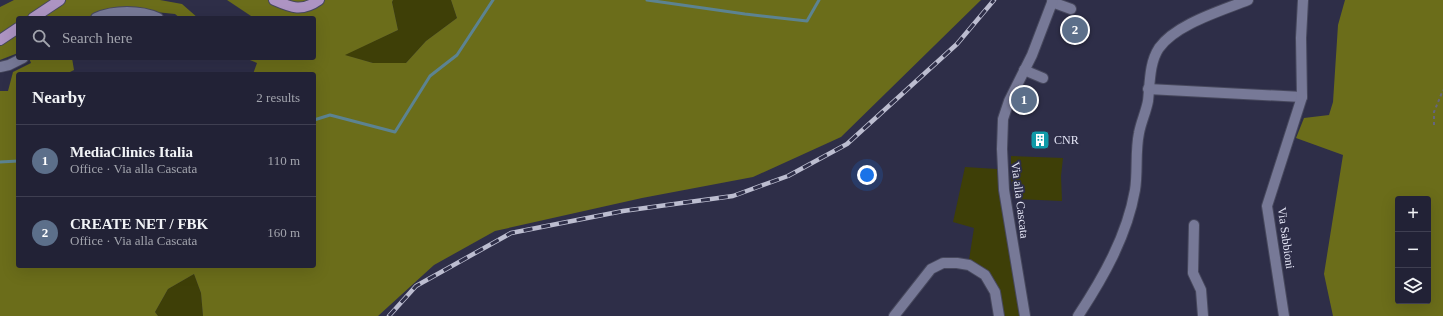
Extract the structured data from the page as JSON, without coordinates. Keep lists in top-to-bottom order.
{
  "streets": {
    "street": ["Via alla Cascata", "Via Sabbioni"]
  },
  "places": {
    "building": ["CNR"]
  },
  "page": {
    "pins": ["2", "1"],
    "search": "Search here",
    "heading": ["Nearby", "2 results"],
    "list": [
      {
        "mark": "1",
        "name": "MediaClinics Italia",
        "note": "Office · Via alla Cascata",
        "value": "110 m"
      },
      {
        "mark": "2",
        "name": "CREATE NET / FBK",
        "note": "Office · Via alla Cascata",
        "value": "160 m"
      }
    ],
    "map_buttons": ["+", "−"]
  }
}
